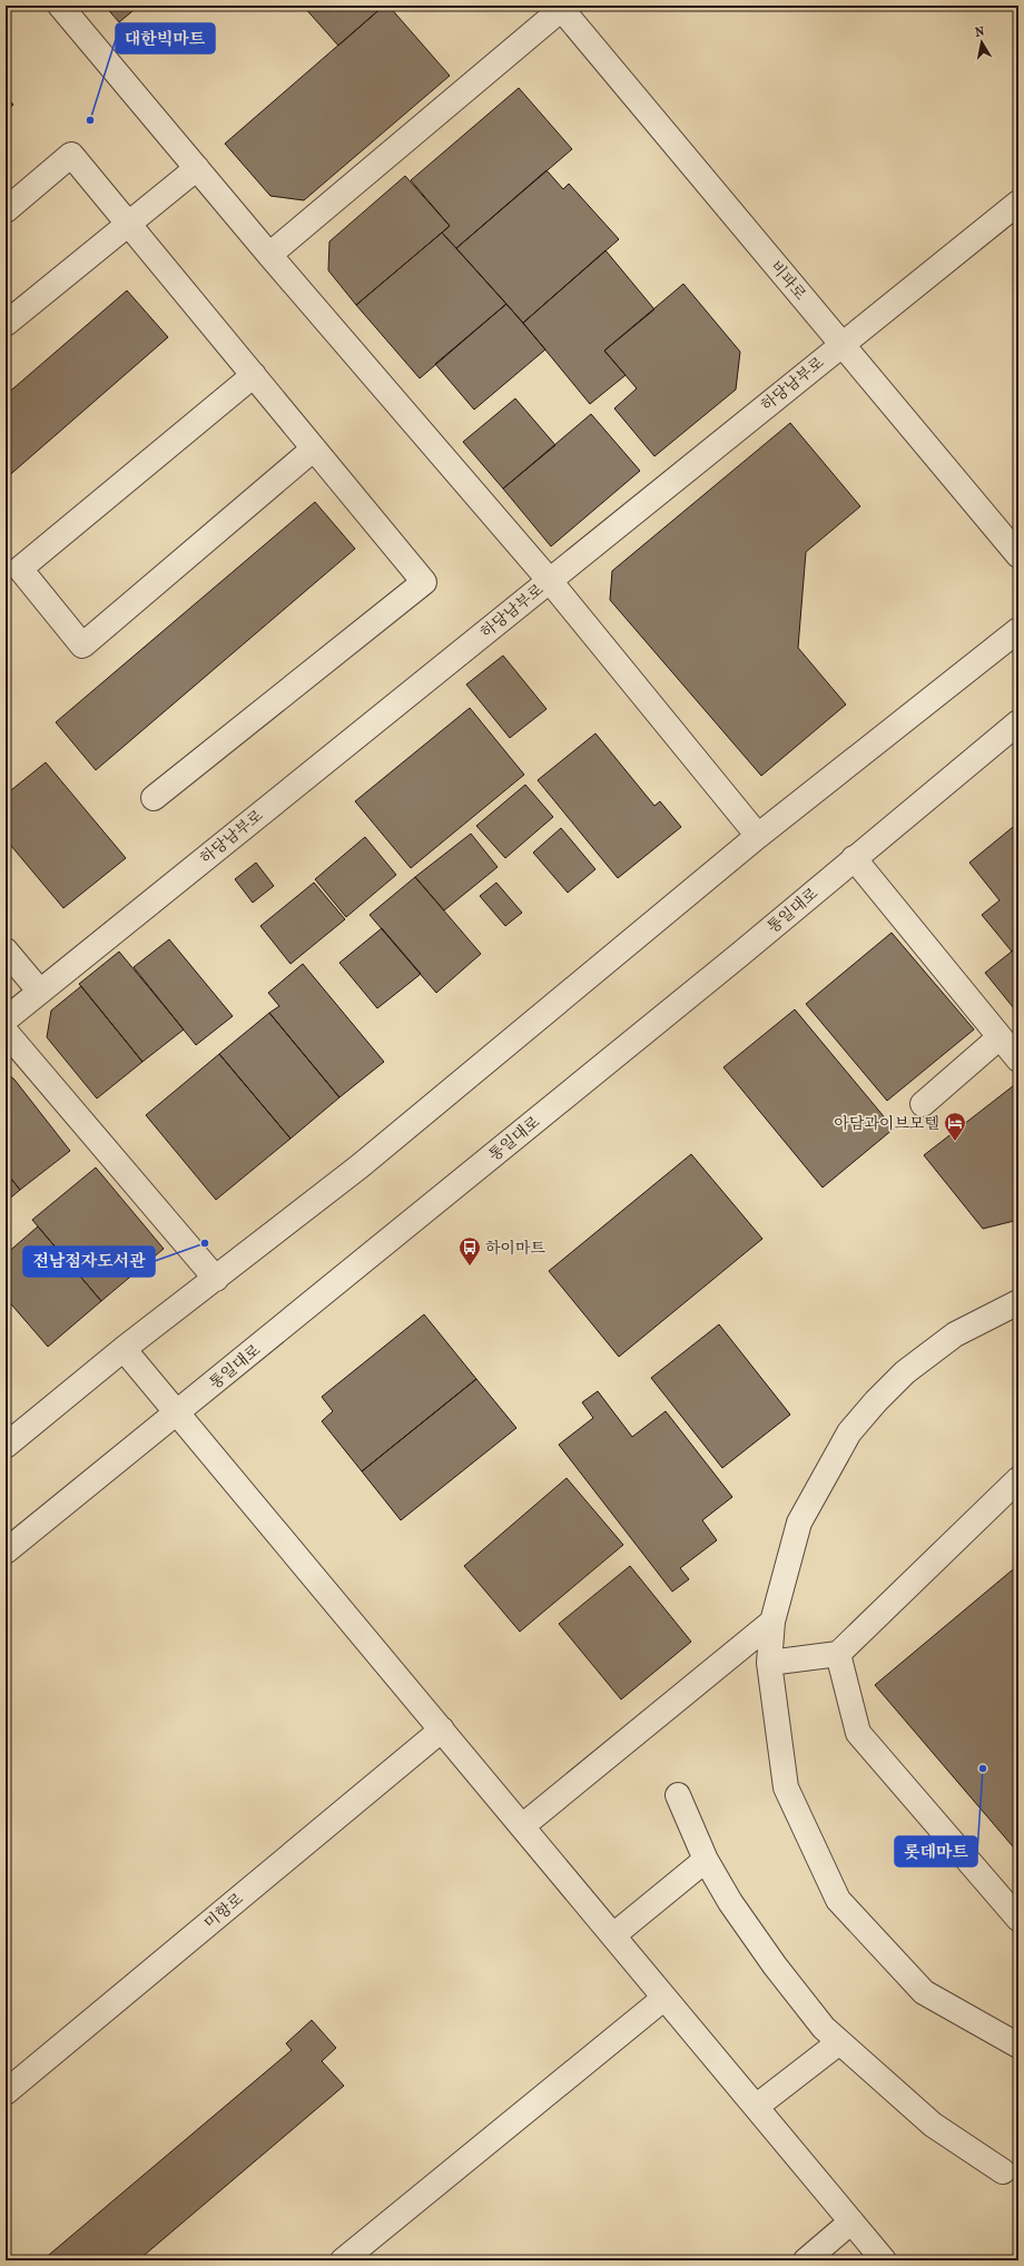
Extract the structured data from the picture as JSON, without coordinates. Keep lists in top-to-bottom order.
{
  "streets": {
    "street": [
      "비파로",
      "하당남부로",
      "통일대로",
      "미항로"
    ]
  },
  "crossings": [
    ["비파로", "하당남부로"]
  ],
  "places": {
    "other": ["대한빅마트", "전남점자도서관", "롯데마트"],
    "hotel": ["아담과이브모텔"],
    "bus stop": ["하이마트"]
  },
  "north": "top"
}
